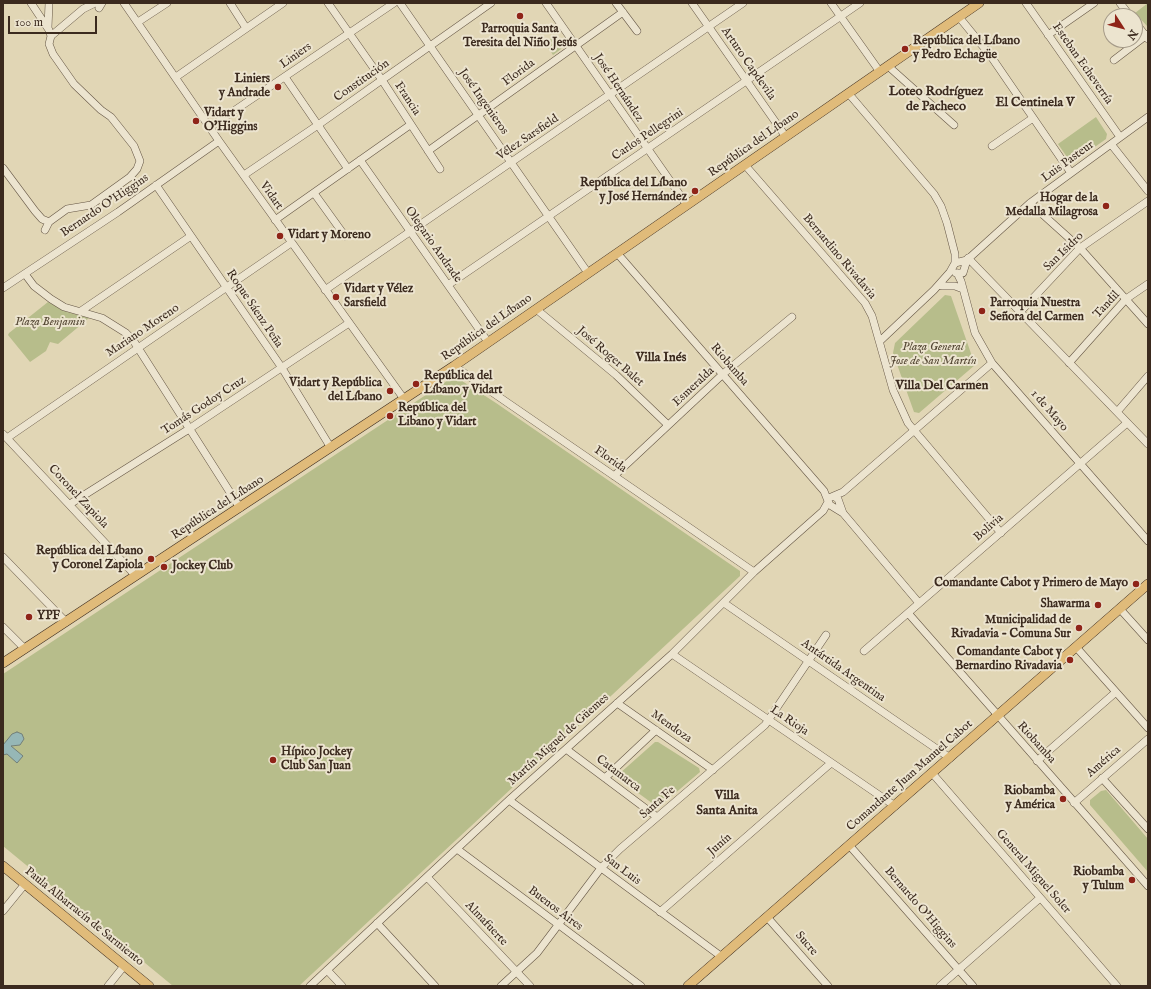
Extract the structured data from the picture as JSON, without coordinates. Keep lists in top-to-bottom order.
{
  "streets": {
    "main road": ["República del Líbano", "Comandante Juan Manuel Cabot", "Paula Albarracín de Sarmiento"],
    "street": [
      "Liniers",
      "Arturo Capdevila",
      "Esteban Echeverría",
      "Florida",
      "Constitución",
      "José Hernández",
      "Francia",
      "José Ingenieros",
      "Carlos Pellegrini",
      "Vélez Sarsfield",
      "Luis Pasteur",
      "Vidart",
      "Bernardo O'Higgins",
      "Olegario Andrade",
      "San Isidro",
      "Bernardino Rivadavia",
      "Tandil",
      "Roque Sáenz Peña",
      "Mariano Moreno",
      "José Roger Balet",
      "Riobamba",
      "Esmeralda",
      "Tomás Godoy Cruz",
      "1 de Mayo",
      "Coronel Zapiola",
      "Bolivia",
      "Antártida Argentina",
      "La Rioja",
      "Mendoza",
      "Martín Miguel de Güemes",
      "América",
      "Catamarca",
      "Santa Fe",
      "Junín",
      "San Luis",
      "General Miguel Soler",
      "Buenos Aires",
      "Almafuerte",
      "Sucre"
    ]
  },
  "crossings": [
    ["Liniers", "Francia"],
    ["Liniers", "Vidart"],
    ["Arturo Capdevila", "Carlos Pellegrini"],
    ["Arturo Capdevila", "Vélez Sarsfield"],
    ["Arturo Capdevila", "República del Líbano"],
    ["Esteban Echeverría", "Luis Pasteur"],
    ["Florida", "José Hernández"],
    ["Florida", "Francia"],
    ["Florida", "José Ingenieros"],
    ["Florida", "República del Líbano"],
    ["Florida", "Esmeralda"],
    ["Florida", "Martín Miguel de Güemes"],
    ["Constitución", "Francia"],
    ["Constitución", "José Ingenieros"],
    ["Constitución", "Vidart"],
    ["José Hernández", "Carlos Pellegrini"],
    ["José Hernández", "Vélez Sarsfield"],
    ["José Hernández", "República del Líbano"],
    ["José Ingenieros", "Carlos Pellegrini"],
    ["José Ingenieros", "Vélez Sarsfield"],
    ["José Ingenieros", "República del Líbano"],
    ["Carlos Pellegrini", "Olegario Andrade"],
    ["Vélez Sarsfield", "Vidart"],
    ["Vélez Sarsfield", "Olegario Andrade"],
    ["República del Líbano", "Vidart"],
    ["República del Líbano", "Olegario Andrade"],
    ["República del Líbano", "Bernardino Rivadavia"],
    ["República del Líbano", "Roque Sáenz Peña"],
    ["República del Líbano", "José Roger Balet"],
    ["República del Líbano", "Riobamba"],
    ["República del Líbano", "1 de Mayo"],
    ["República del Líbano", "Coronel Zapiola"],
    ["Luis Pasteur", "Bernardino Rivadavia"],
    ["Luis Pasteur", "1 de Mayo"],
    ["Vidart", "Bernardo O'Higgins"],
    ["Vidart", "Mariano Moreno"],
    ["Vidart", "Tomás Godoy Cruz"],
    ["Bernardo O'Higgins", "Roque Sáenz Peña"],
    ["Bernardo O'Higgins", "Comandante Juan Manuel Cabot"],
    ["Bernardino Rivadavia", "Bolivia"],
    ["Bernardino Rivadavia", "Martín Miguel de Güemes"],
    ["Roque Sáenz Peña", "Mariano Moreno"],
    ["Roque Sáenz Peña", "Tomás Godoy Cruz"],
    ["Mariano Moreno", "Coronel Zapiola"],
    ["José Roger Balet", "Esmeralda"],
    ["Riobamba", "Esmeralda"],
    ["Riobamba", "Bolivia"],
    ["Riobamba", "Martín Miguel de Güemes"],
    ["Riobamba", "América"],
    ["Riobamba", "Comandante Juan Manuel Cabot"],
    ["Tomás Godoy Cruz", "Coronel Zapiola"],
    ["1 de Mayo", "Bolivia"],
    ["1 de Mayo", "Martín Miguel de Güemes"],
    ["Antártida Argentina", "Martín Miguel de Güemes"],
    ["Antártida Argentina", "Comandante Juan Manuel Cabot"],
    ["Antártida Argentina", "Santa Fe"],
    ["La Rioja", "Martín Miguel de Güemes"],
    ["La Rioja", "Comandante Juan Manuel Cabot"],
    ["La Rioja", "Santa Fe"],
    ["La Rioja", "Junín"],
    ["Mendoza", "Martín Miguel de Güemes"],
    ["Mendoza", "Santa Fe"],
    ["Martín Miguel de Güemes", "Catamarca"],
    ["Martín Miguel de Güemes", "San Luis"],
    ["Martín Miguel de Güemes", "Buenos Aires"],
    ["Martín Miguel de Güemes", "Almafuerte"],
    ["Catamarca", "Santa Fe"],
    ["Comandante Juan Manuel Cabot", "San Luis"],
    ["Comandante Juan Manuel Cabot", "General Miguel Soler"],
    ["Comandante Juan Manuel Cabot", "Sucre"],
    ["Santa Fe", "San Luis"],
    ["Santa Fe", "Buenos Aires"],
    ["Santa Fe", "Almafuerte"],
    ["Junín", "San Luis"]
  ],
  "districts": [
    "Loteo Rodríguez de Pacheco",
    "El Centinela V",
    "Villa Inés",
    "Villa Del Carmen",
    "Villa Santa Anita"
  ],
  "parks": ["Plaza Benjamin", "Plaza General Jose de San Martín"],
  "places": [
    "Parroquia Santa Teresita del Niño Jesús",
    "República del Líbano y Pedro Echagüe",
    "Liniers y Andrade",
    "Vidart y O'Higgins",
    "República del Líbano y José Hernández",
    "Hogar de la Medalla Milagrosa",
    "Vidart y Moreno",
    "Vidart y Vélez Sarsfield",
    "Parroquia Nuestra Señora del Carmen",
    "República del Líbano y Vidart",
    "Vidart y República del Líbano",
    "República del Libano y Vidart",
    "República del Líbano y Coronel Zapiola",
    "Jockey Club",
    "Comandante Cabot y Primero de Mayo",
    "Shawarma",
    "YPF",
    "Municipalidad de Rivadavia - Comuna Sur",
    "Comandante Cabot y Bernardino Rivadavia",
    "Hípico Jockey Club San Juan",
    "Riobamba y América",
    "Riobamba y Tulum"
  ],
  "scale_bar": "100 m",
  "north": "bottom right"
}
